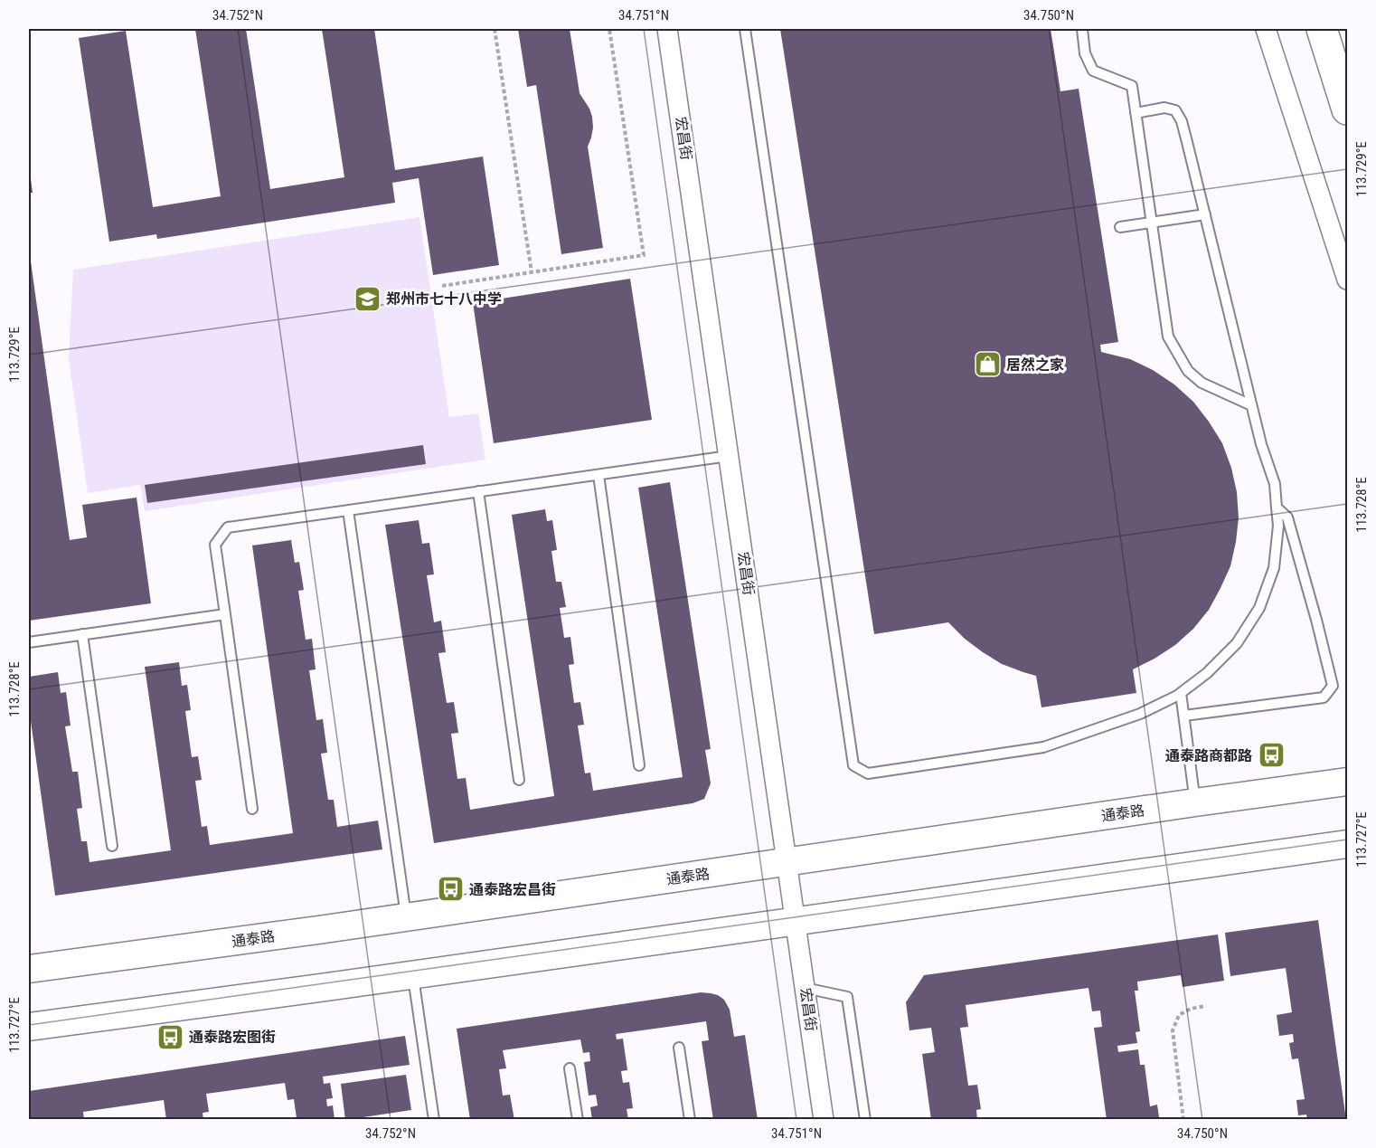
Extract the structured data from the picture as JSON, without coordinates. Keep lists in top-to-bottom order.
{
  "streets": {
    "street": ["宏昌街", "通泰路"]
  },
  "crossings": [
    ["宏昌街", "通泰路"]
  ],
  "places": {
    "school or university": ["郑州市七十八中学"],
    "shop": ["居然之家"],
    "bus stop": ["通泰路商都路", "通泰路宏昌街", "通泰路宏图街"]
  },
  "coordinates": [
    "34.752°N",
    "34.751°N",
    "34.750°N",
    "113.729°E",
    "113.728°E",
    "113.727°E"
  ]
}
